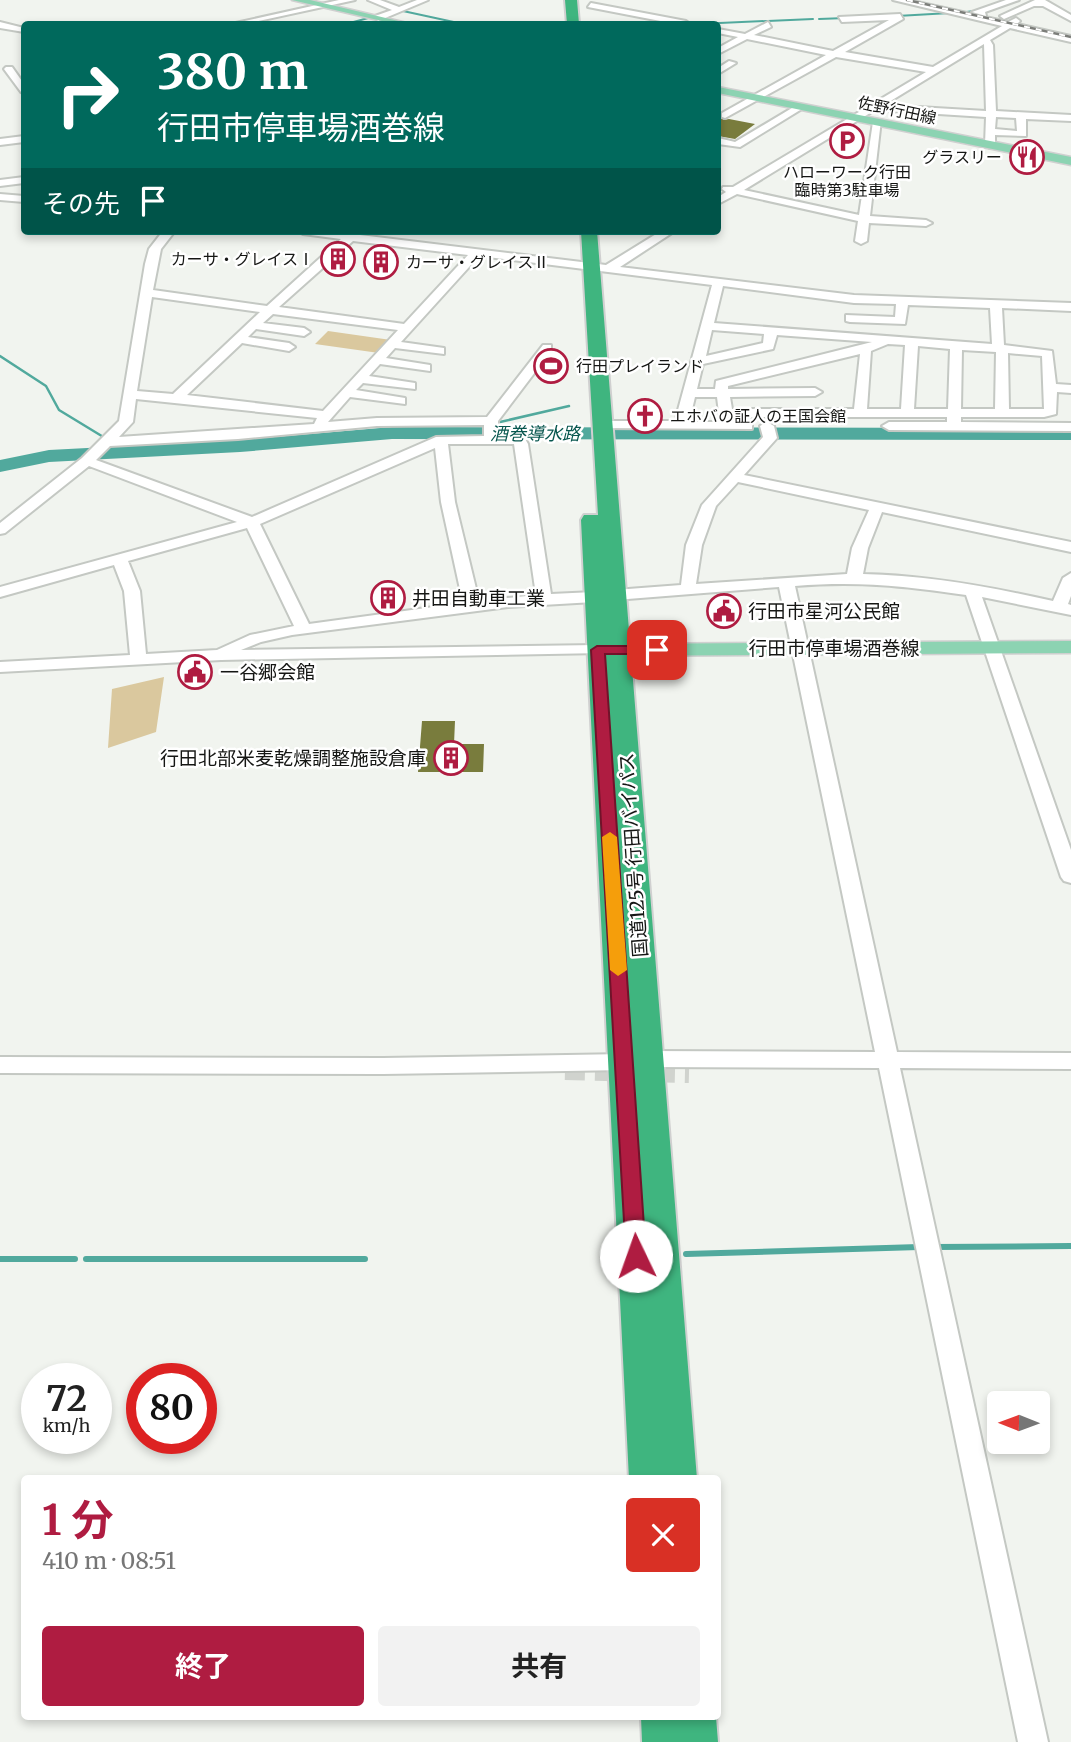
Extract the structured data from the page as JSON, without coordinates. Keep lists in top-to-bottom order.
{
  "streets": {
    "highway": ["国道125号 行田バイパス"],
    "main road": ["佐野行田線", "行田市停車場酒巻線"]
  },
  "crossings": [
    ["行田市停車場酒巻線", "国道125号 行田バイパス"]
  ],
  "water": ["酒巻導水路"],
  "places": {
    "parking": ["ハローワーク行田 臨時第3駐車場"],
    "restaurant": ["グラスリー"],
    "building": [
      "カーサ・グレイスⅠ",
      "カーサ・グレイスⅡ",
      "井田自動車工業",
      "行田北部米麦乾燥調整施設倉庫"
    ],
    "sports": ["行田プレイランド"],
    "church": ["エホバの証人の王国会館"],
    "public building": ["行田市星河公民館", "一谷郷会館"]
  },
  "north": "left",
  "page": {
    "turn": ["380 m", "行田市停車場酒巻線"],
    "then": "その先",
    "speed": "72 km/h",
    "limit": "80",
    "heading": ["1 分", "410 m · 08:51"],
    "buttons": ["終了", "共有"]
  }
}
